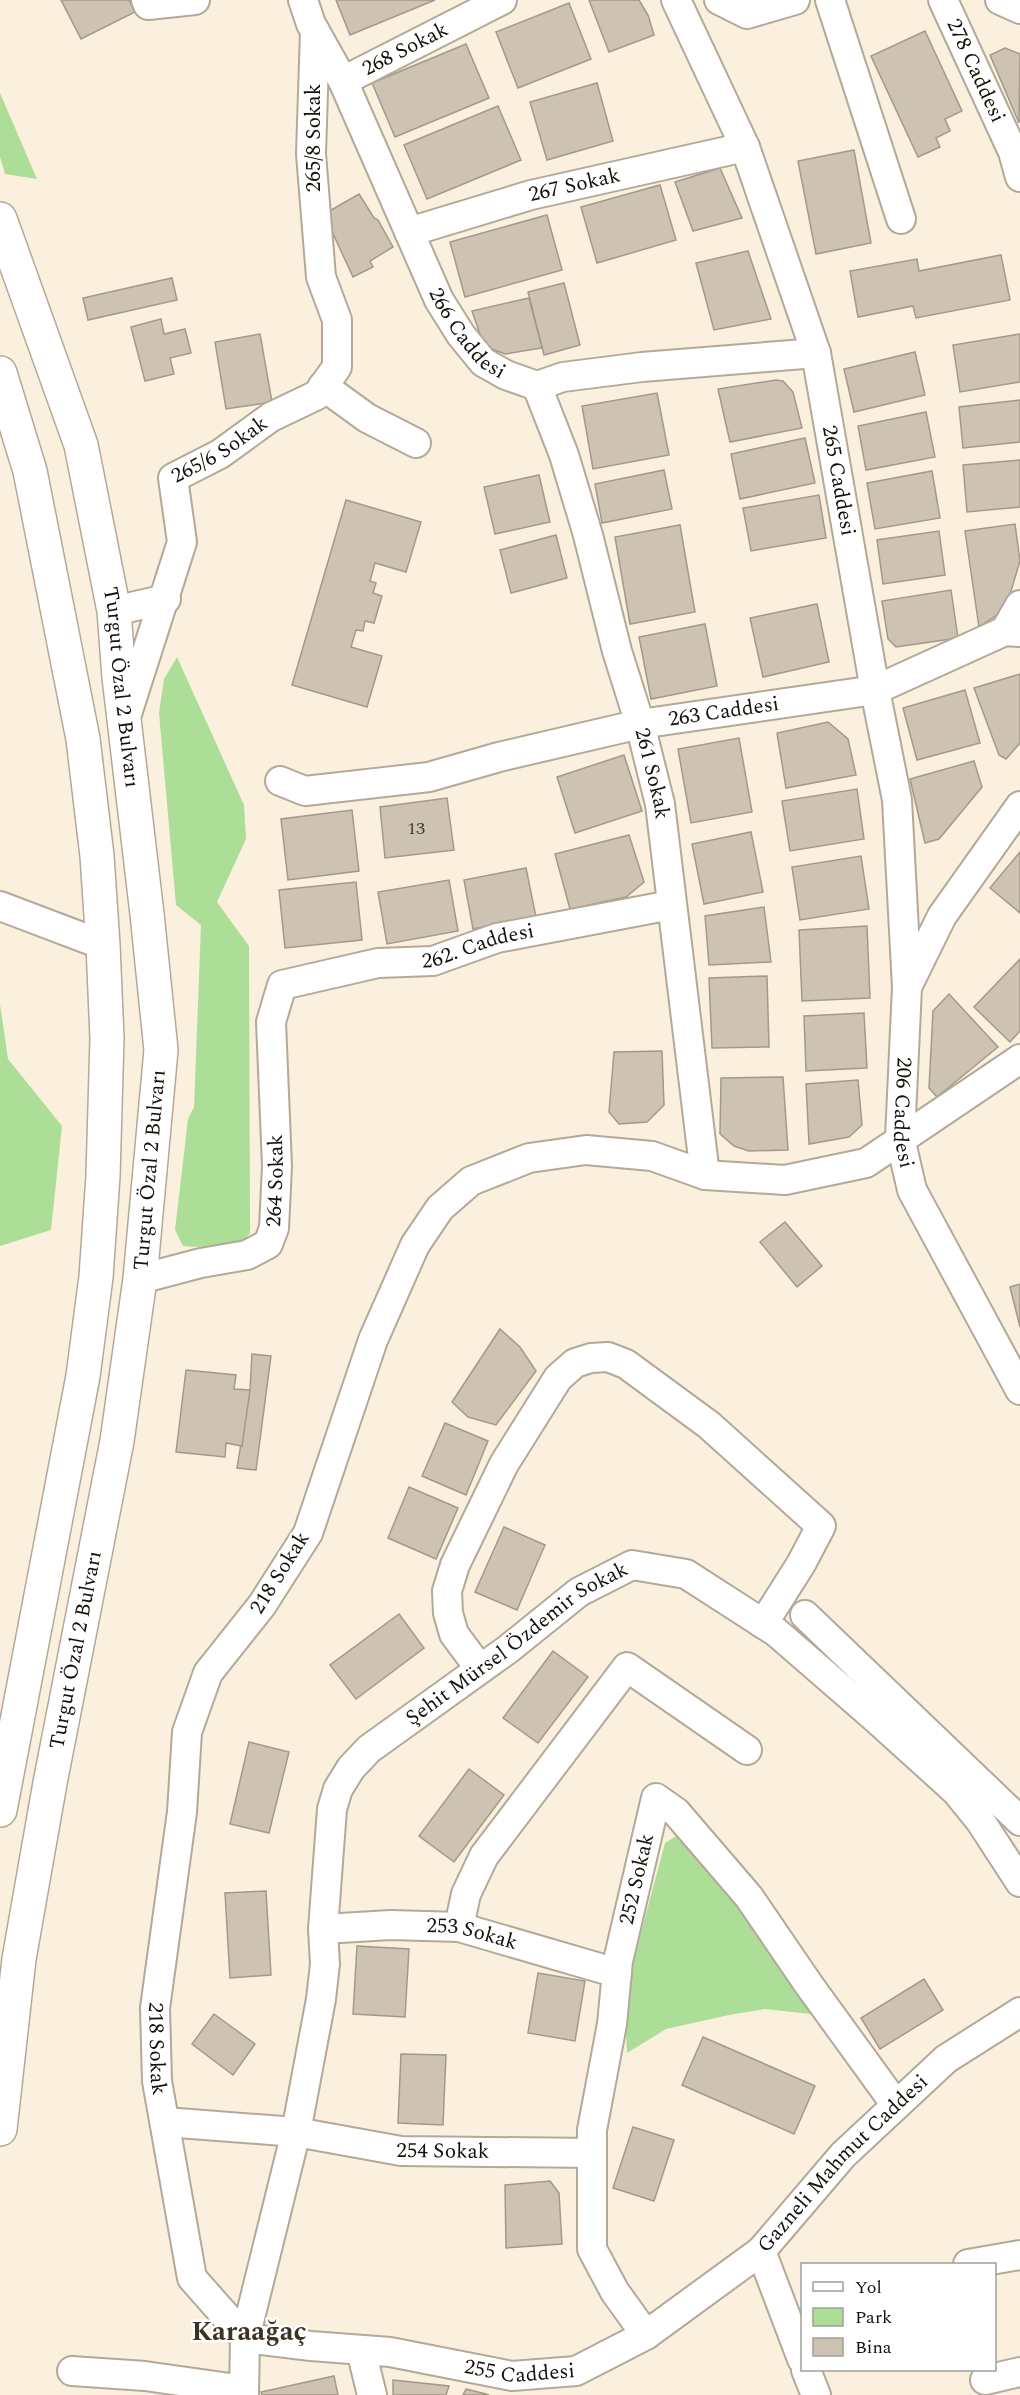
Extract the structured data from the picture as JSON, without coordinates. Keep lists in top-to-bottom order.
{
  "streets": {
    "highway": ["Turgut Özal 2 Bulvarı"],
    "street": [
      "268 Sokak",
      "278 Caddesi",
      "265/8 Sokak",
      "267 Sokak",
      "266 Caddesi",
      "265/6 Sokak",
      "265 Caddesi",
      "263 Caddesi",
      "261 Sokak",
      "262. Caddesi",
      "206 Caddesi",
      "264 Sokak",
      "218 Sokak",
      "Şehit Mürsel Özdemir Sokak",
      "252 Sokak",
      "253 Sokak",
      "254 Sokak",
      "Gazneli Mahmut Caddesi",
      "255 Caddesi"
    ]
  },
  "crossings": [
    ["268 Sokak", "266 Caddesi"],
    ["265/8 Sokak", "266 Caddesi"],
    ["265/8 Sokak", "265/6 Sokak"],
    ["267 Sokak", "266 Caddesi"],
    ["267 Sokak", "265 Caddesi"],
    ["266 Caddesi", "265 Caddesi"],
    ["266 Caddesi", "261 Sokak"],
    ["265/6 Sokak", "Turgut Özal 2 Bulvarı"],
    ["265 Caddesi", "263 Caddesi"],
    ["265 Caddesi", "206 Caddesi"],
    ["Turgut Özal 2 Bulvarı", "264 Sokak"],
    ["263 Caddesi", "261 Sokak"],
    ["261 Sokak", "262. Caddesi"],
    ["261 Sokak", "218 Sokak"],
    ["262. Caddesi", "264 Sokak"],
    ["206 Caddesi", "218 Sokak"],
    ["218 Sokak", "Şehit Mürsel Özdemir Sokak"],
    ["218 Sokak", "254 Sokak"],
    ["218 Sokak", "255 Caddesi"],
    ["Şehit Mürsel Özdemir Sokak", "253 Sokak"],
    ["Şehit Mürsel Özdemir Sokak", "254 Sokak"],
    ["Şehit Mürsel Özdemir Sokak", "255 Caddesi"],
    ["252 Sokak", "253 Sokak"],
    ["252 Sokak", "254 Sokak"],
    ["252 Sokak", "Gazneli Mahmut Caddesi"],
    ["252 Sokak", "255 Caddesi"],
    ["Gazneli Mahmut Caddesi", "255 Caddesi"]
  ],
  "districts": ["Karaağaç"],
  "house_numbers": ["13"],
  "legend": ["Yol", "Park", "Bina"]
}
